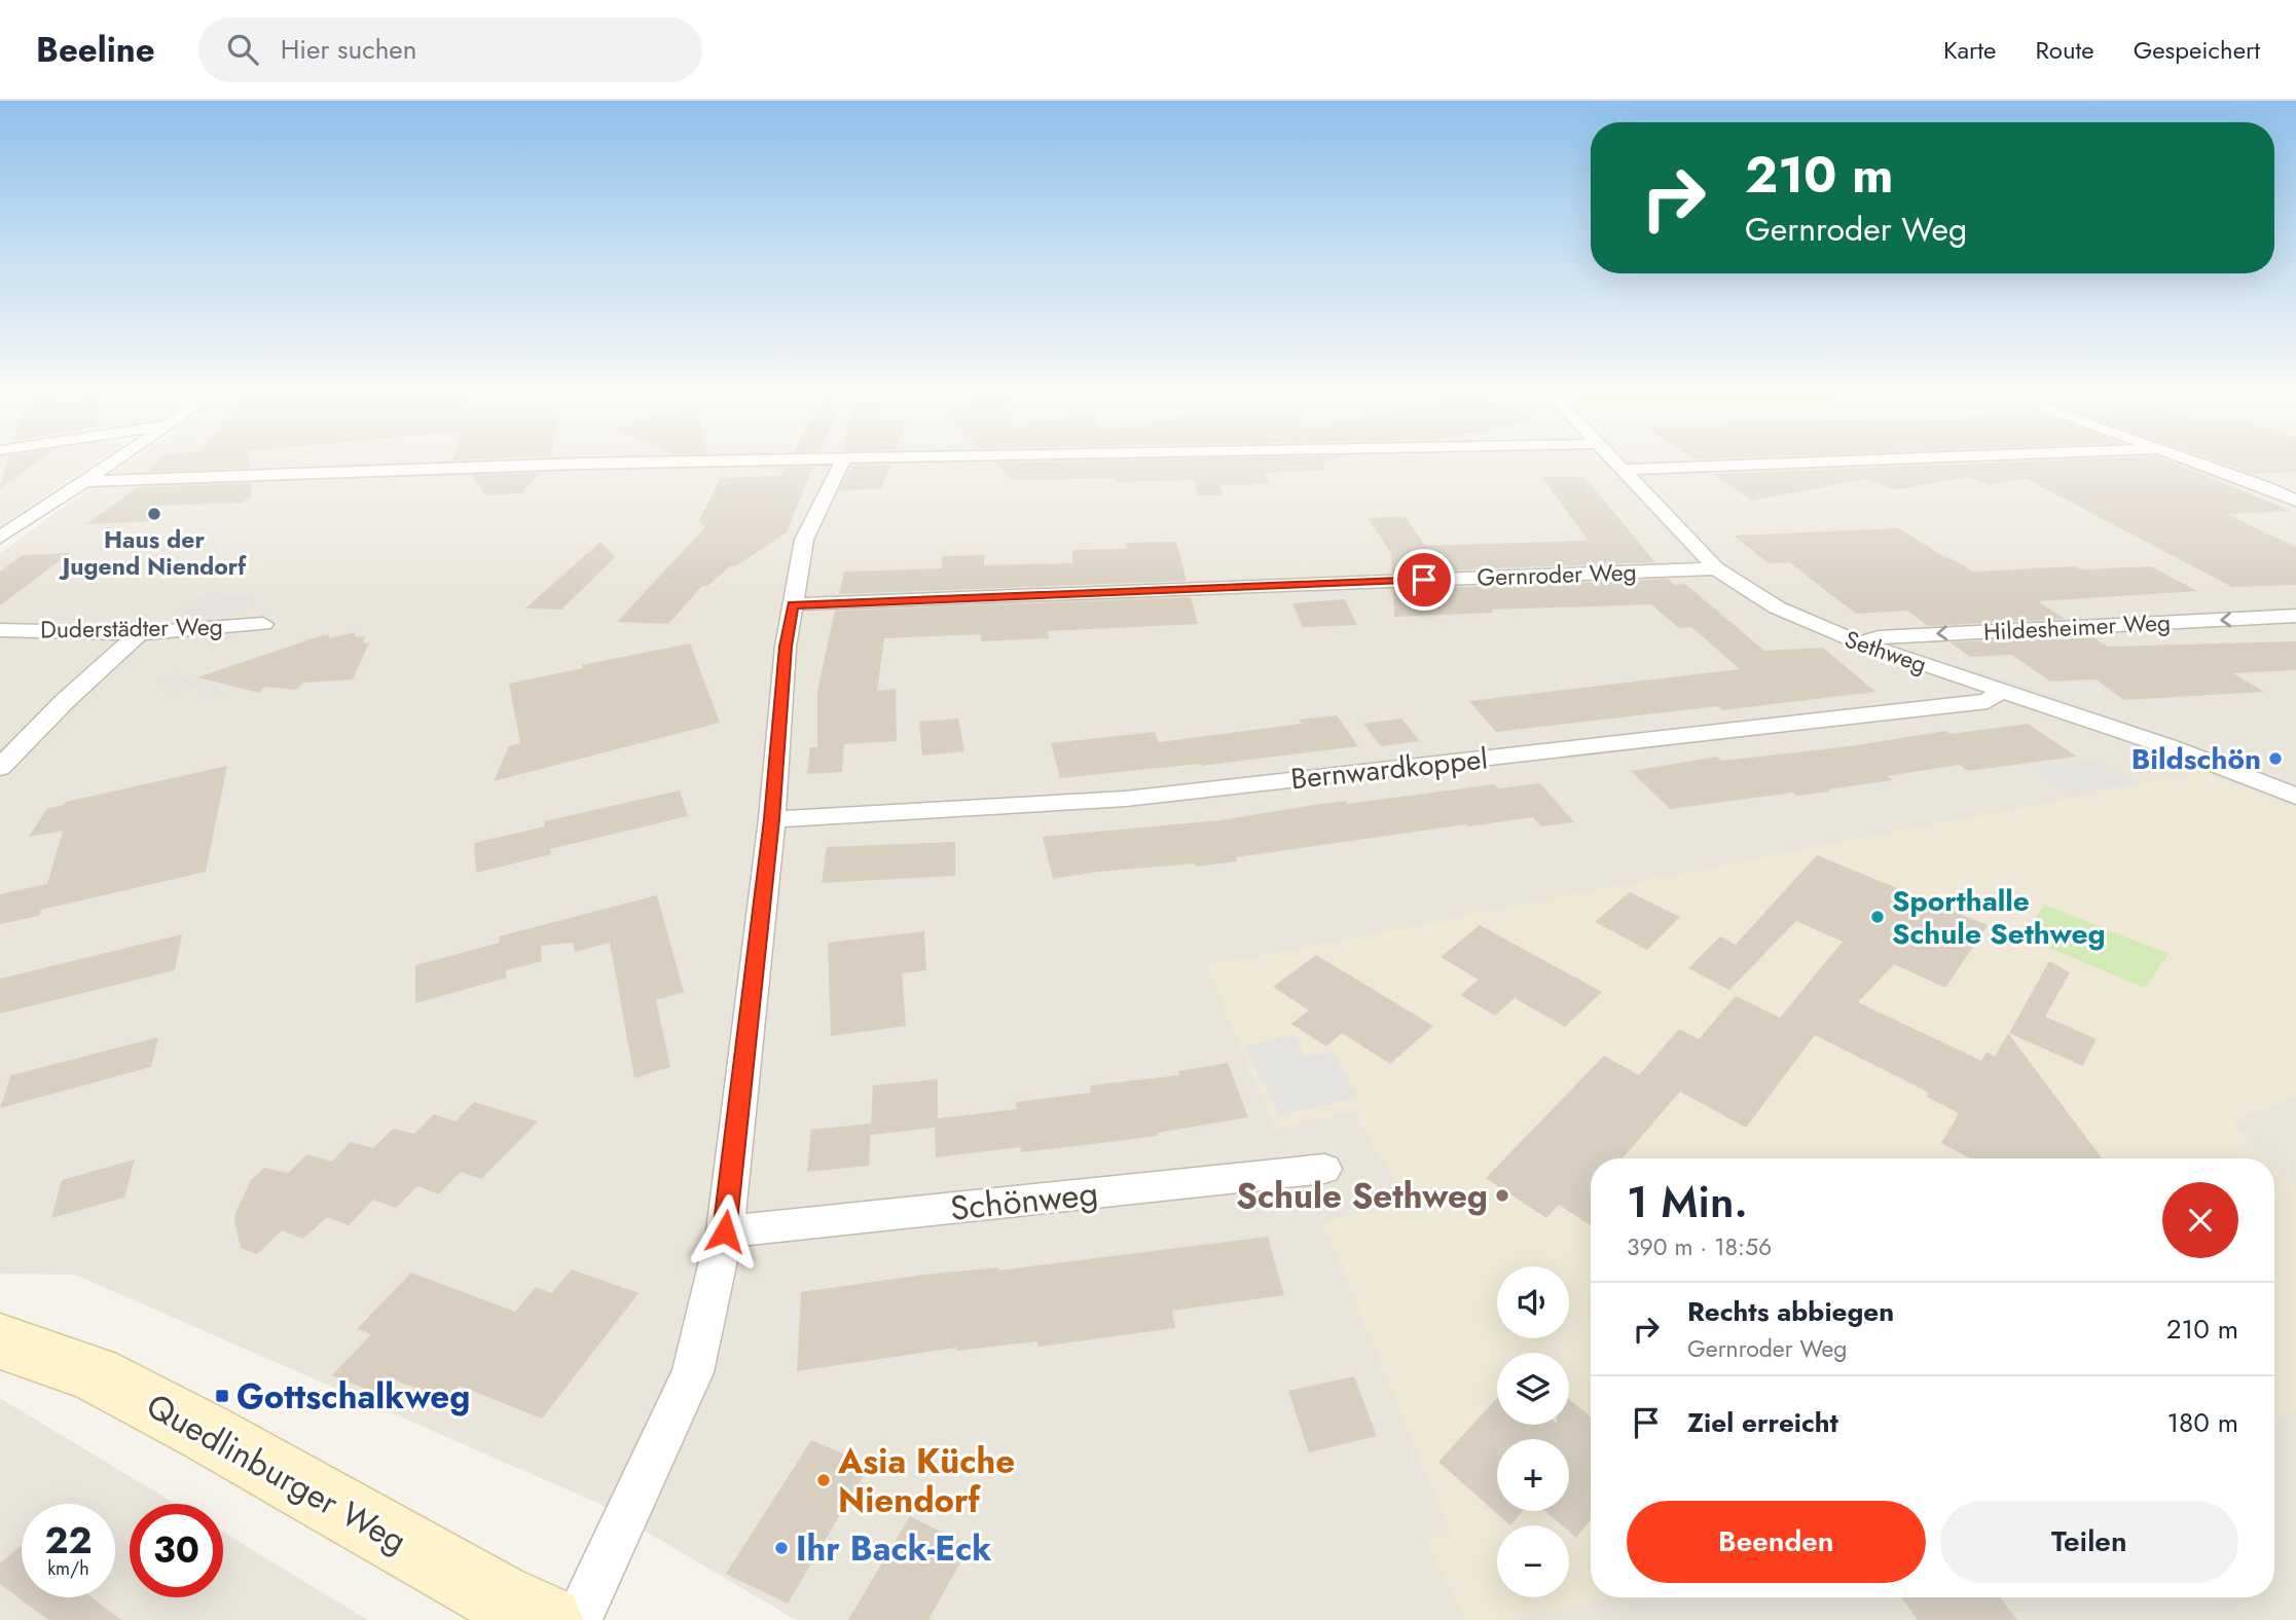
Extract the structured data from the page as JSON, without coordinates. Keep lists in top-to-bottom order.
{
  "streets": {
    "street": [
      "Gernroder Weg",
      "Hildesheimer Weg",
      "Duderstädter Weg",
      "Sethweg",
      "Bernwardkoppel",
      "Schönweg",
      "Quedlinburger Weg"
    ]
  },
  "crossings": [
    ["Gernroder Weg", "Sethweg"],
    ["Hildesheimer Weg", "Sethweg"],
    ["Sethweg", "Bernwardkoppel"]
  ],
  "one_way": ["Hildesheimer Weg"],
  "places": {
    "other": [
      "Haus der Jugend Niendorf",
      "Bildschön",
      "Sporthalle Schule Sethweg",
      "Schule Sethweg",
      "Asia Küche Niendorf",
      "Ihr Back-Eck"
    ],
    "transit": ["Gottschalkweg"]
  },
  "page": {
    "header": "Beeline",
    "search": "Hier suchen",
    "nav": ["Karte", "Route", "Gespeichert"],
    "turn": ["210 m", "Gernroder Weg"],
    "heading": ["1 Min.", "390 m · 18:56"],
    "map_buttons": ["+", "−"],
    "list": [
      {
        "name": "Rechts abbiegen",
        "note": "Gernroder Weg",
        "value": "210 m"
      },
      {
        "name": "Ziel erreicht",
        "value": "180 m"
      }
    ],
    "buttons": ["Beenden", "Teilen"],
    "speed": "22 km/h",
    "limit": "30"
  }
}
